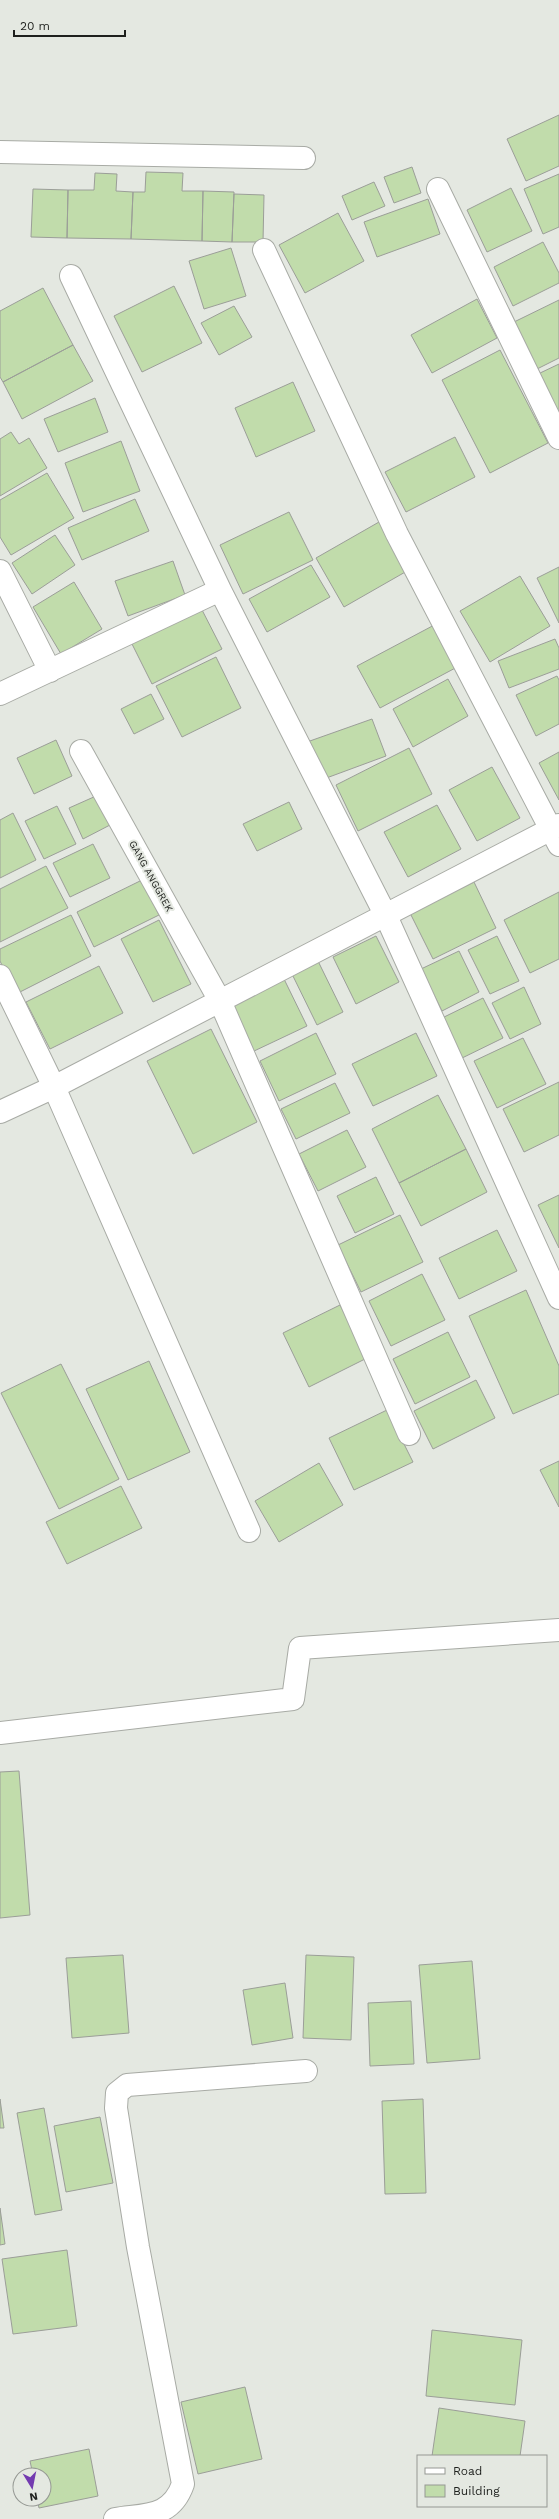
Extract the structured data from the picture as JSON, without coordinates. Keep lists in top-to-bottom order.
{
  "streets": {
    "street": ["GANG ANGGREK"]
  },
  "legend": ["Road", "Building"],
  "scale_bar": "20 m",
  "north": "bottom"
}
